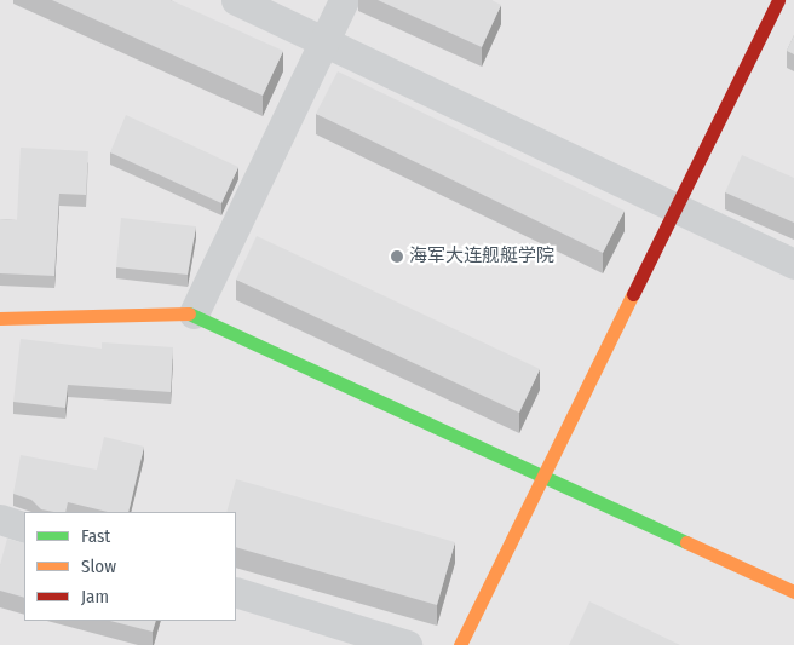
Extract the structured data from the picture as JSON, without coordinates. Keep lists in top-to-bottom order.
{
  "places": ["海军大连舰艇学院"],
  "legend": ["Fast", "Slow", "Jam"]
}
